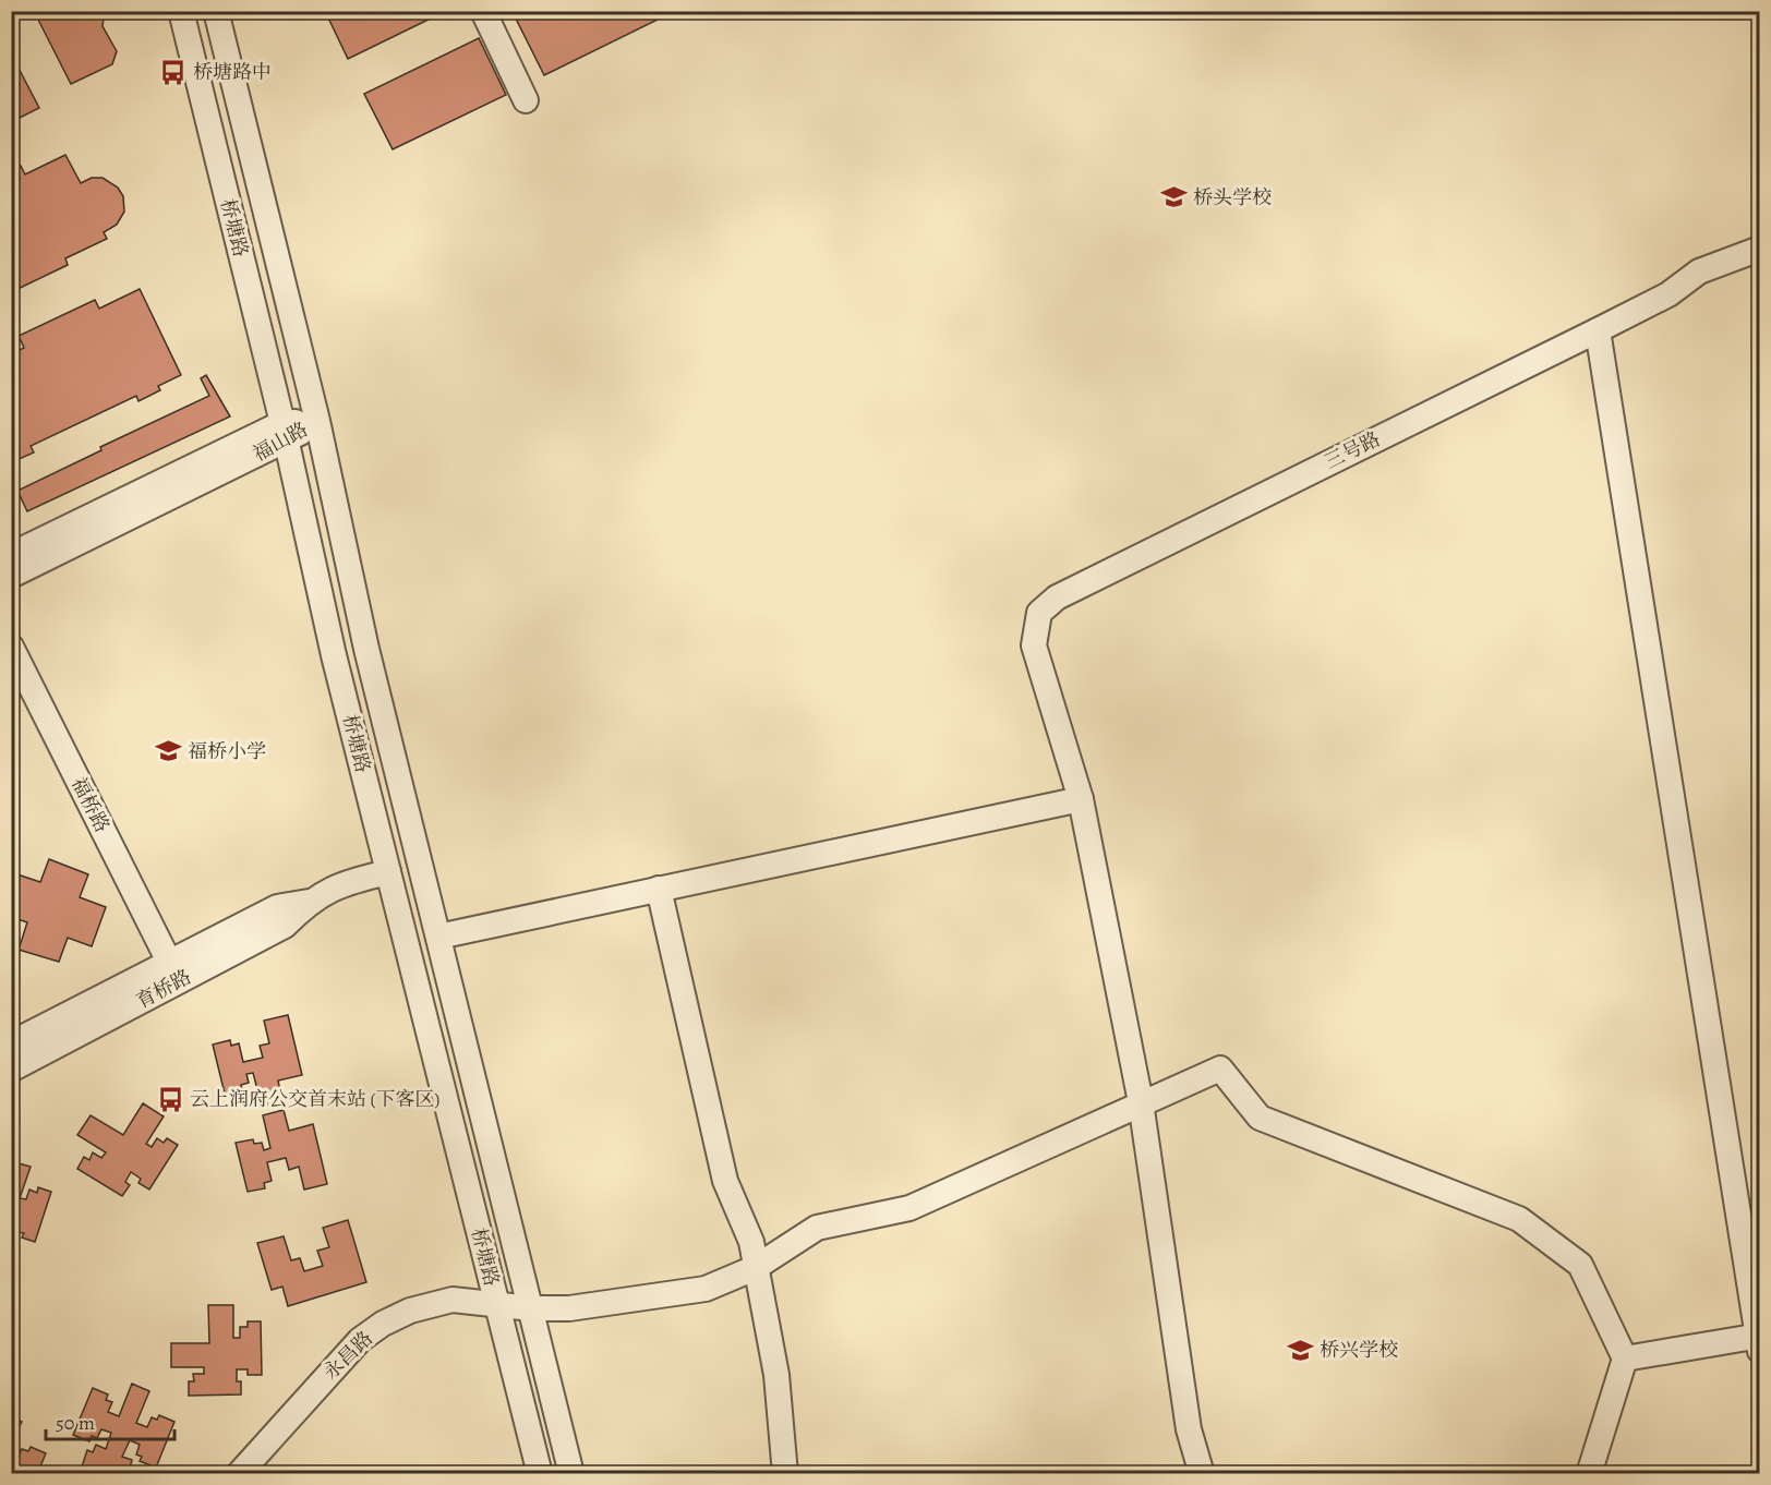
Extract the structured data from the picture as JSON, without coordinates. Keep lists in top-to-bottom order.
{
  "streets": {
    "street": [
      "桥塘路",
      "福山路",
      "三号路",
      "福桥路",
      "育桥路",
      "永昌路"
    ]
  },
  "crossings": [
    ["桥塘路", "福山路"],
    ["桥塘路", "育桥路"],
    ["桥塘路", "永昌路"],
    ["福桥路", "育桥路"]
  ],
  "places": {
    "bus stop": ["桥塘路中", "云上润府公交首末站 (下客区)"],
    "school or university": ["桥头学校", "福桥小学", "桥兴学校"]
  },
  "scale_bar": "50 m"
}
